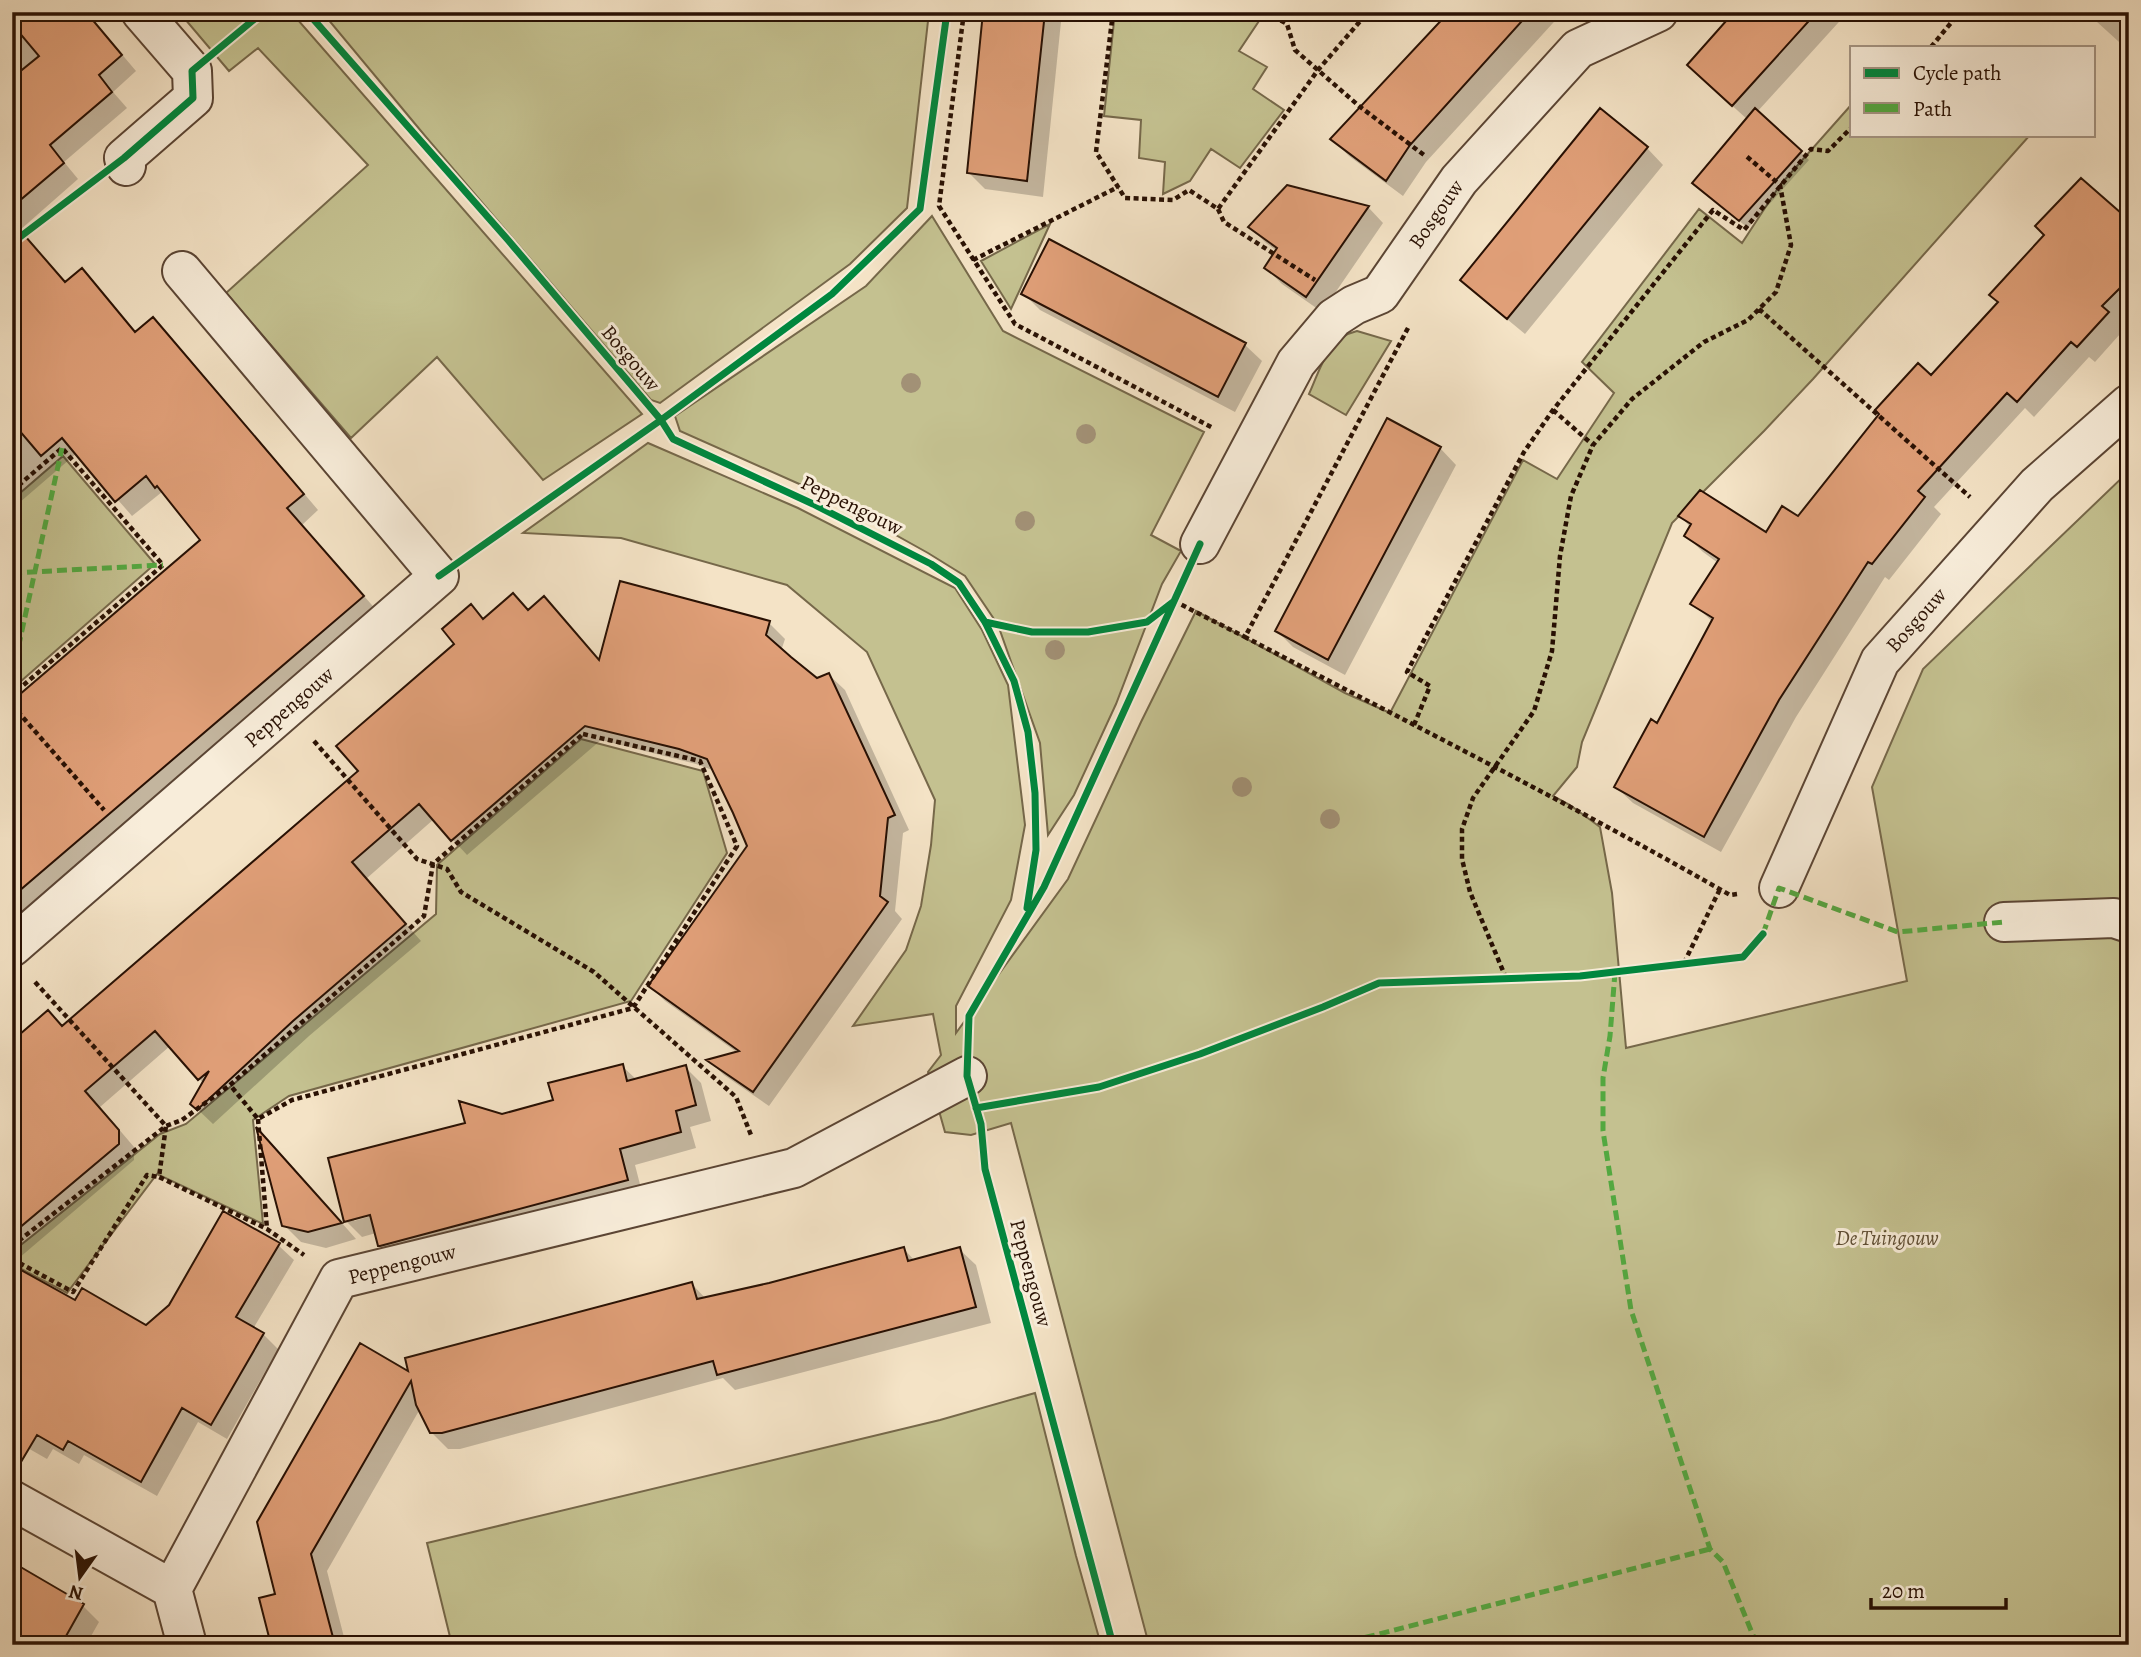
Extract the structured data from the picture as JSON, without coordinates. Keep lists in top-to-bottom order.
{
  "streets": {
    "street": ["Bosgouw", "Peppengouw"]
  },
  "parks": ["De Tuingouw"],
  "legend": ["Cycle path", "Path"],
  "scale_bar": "20 m",
  "north": "bottom"
}
